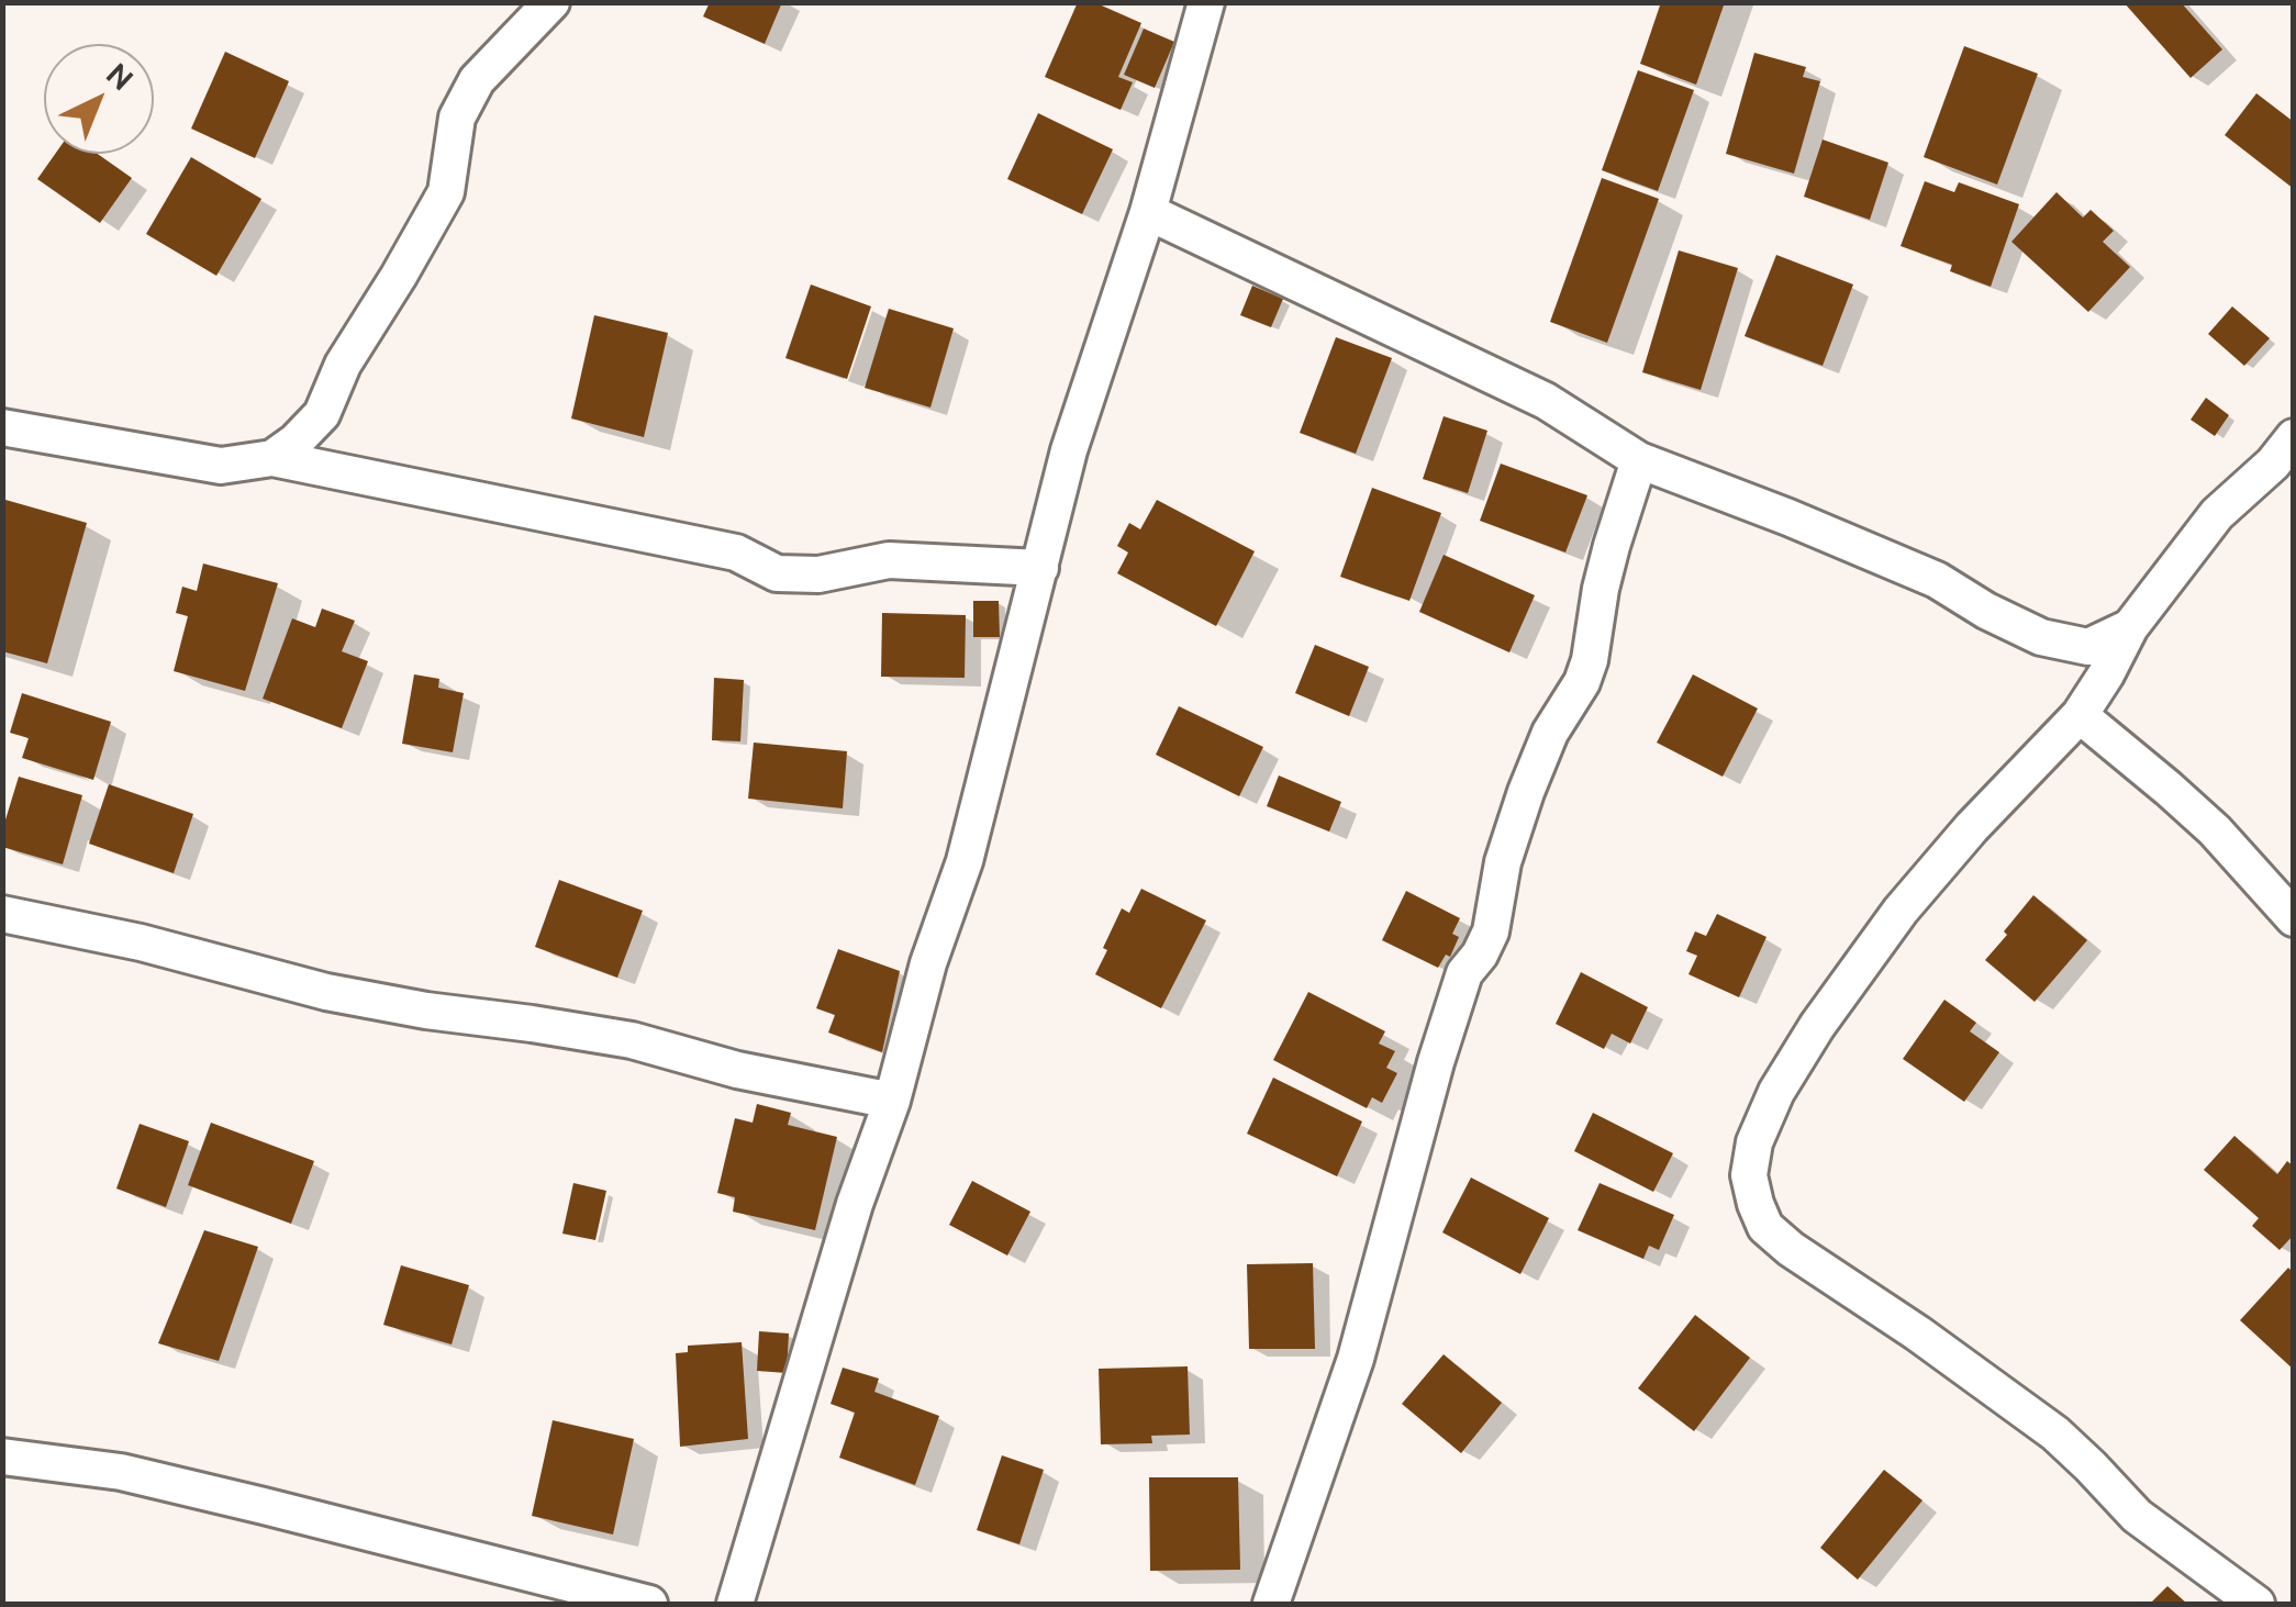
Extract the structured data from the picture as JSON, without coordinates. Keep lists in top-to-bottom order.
{
  "north": "top right"
}
